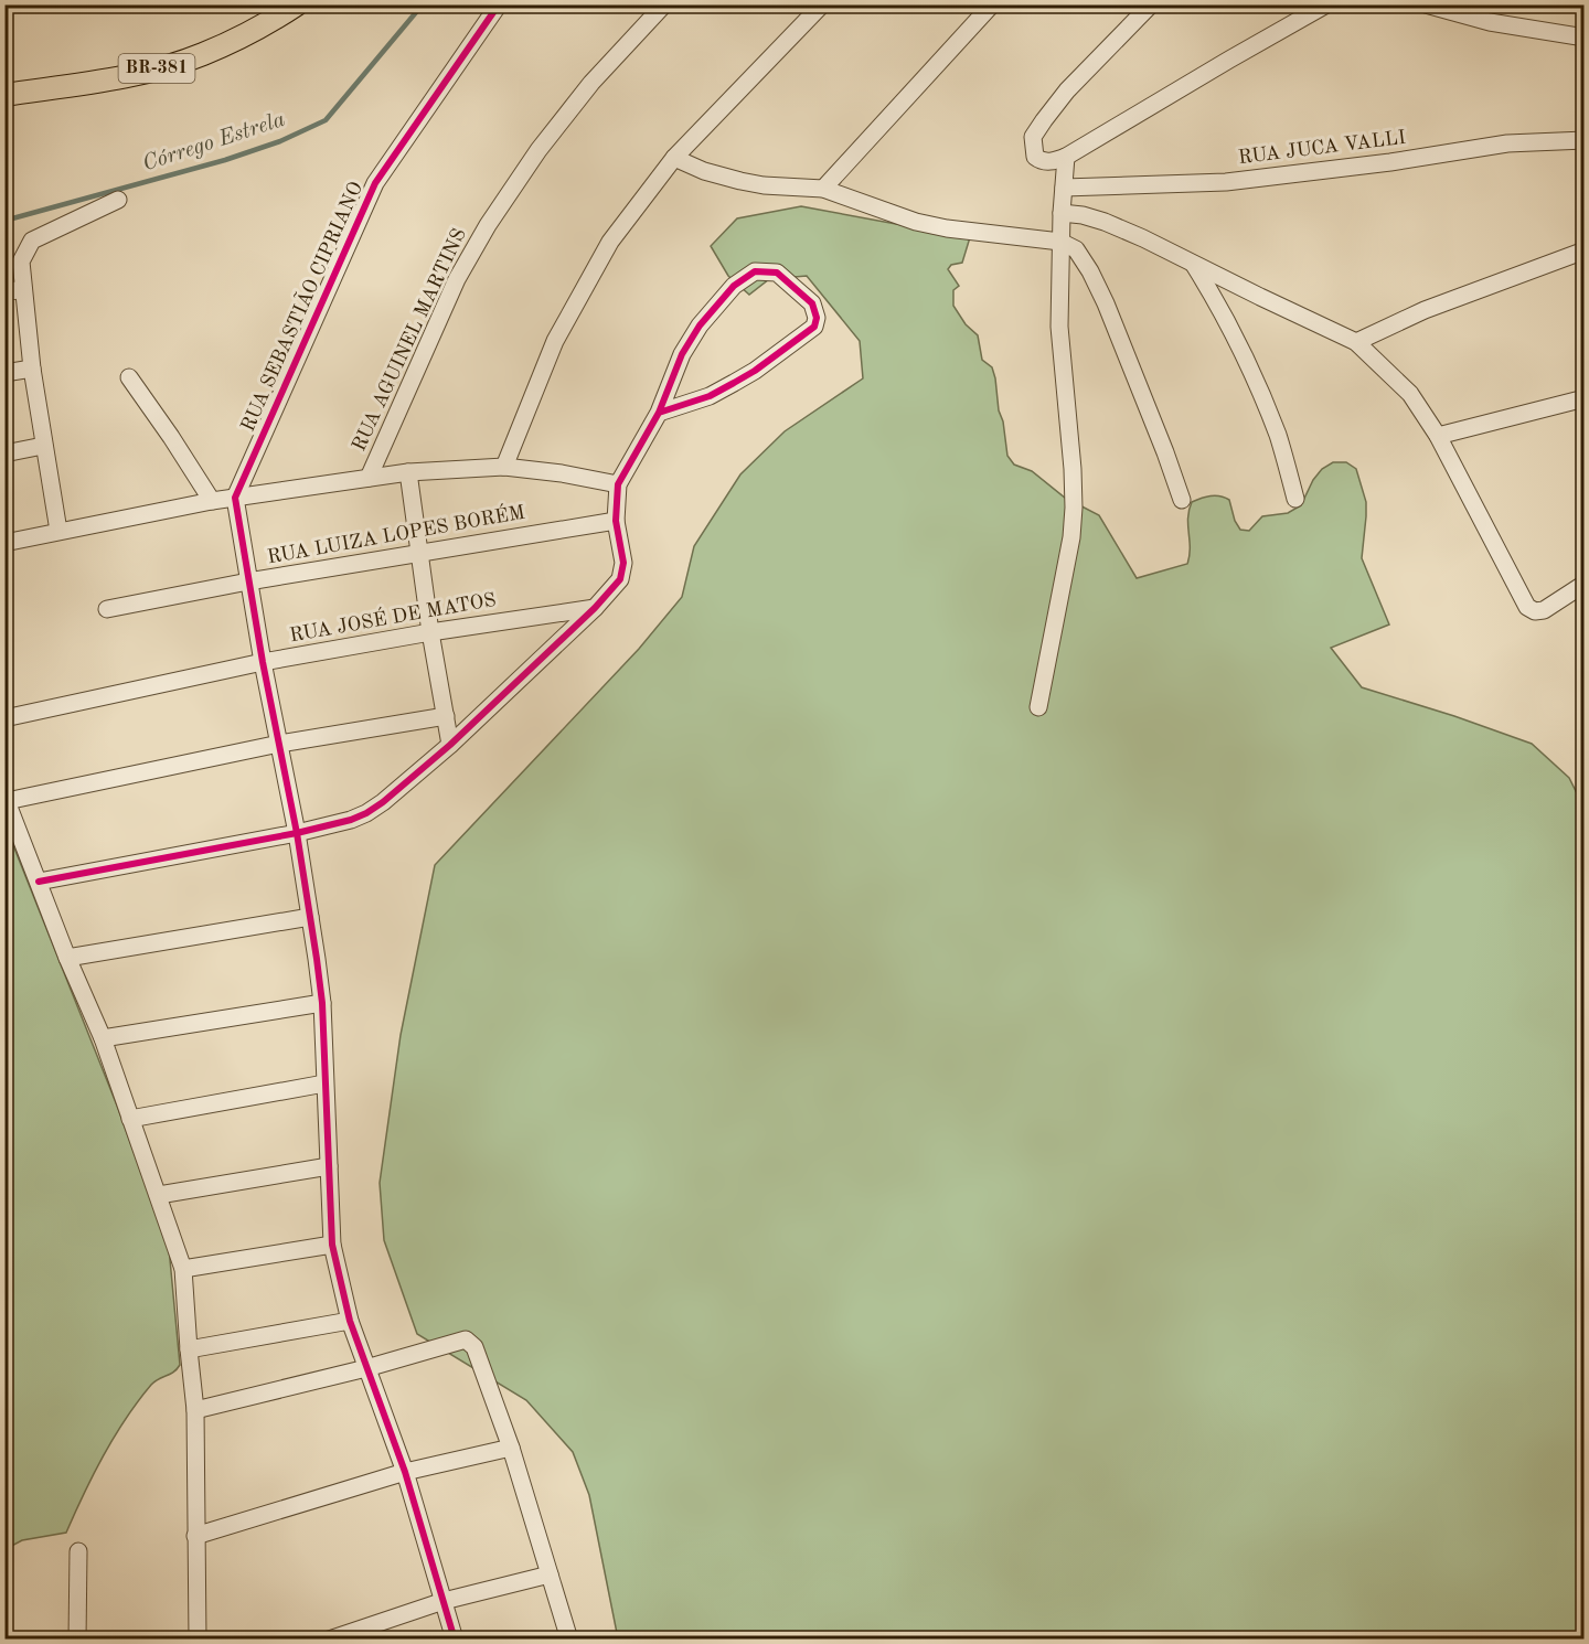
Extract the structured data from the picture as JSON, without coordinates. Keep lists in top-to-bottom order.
{
  "streets": {
    "main road": ["BR-381"],
    "street": [
      "RUA JUCA VALLI",
      "RUA SEBASTIÃO CIPRIANO",
      "RUA AGUINEL MARTINS",
      "RUA LUIZA LOPES BORÉM",
      "RUA JOSÉ DE MATOS"
    ]
  },
  "water": ["Córrego Estrela"]
}
